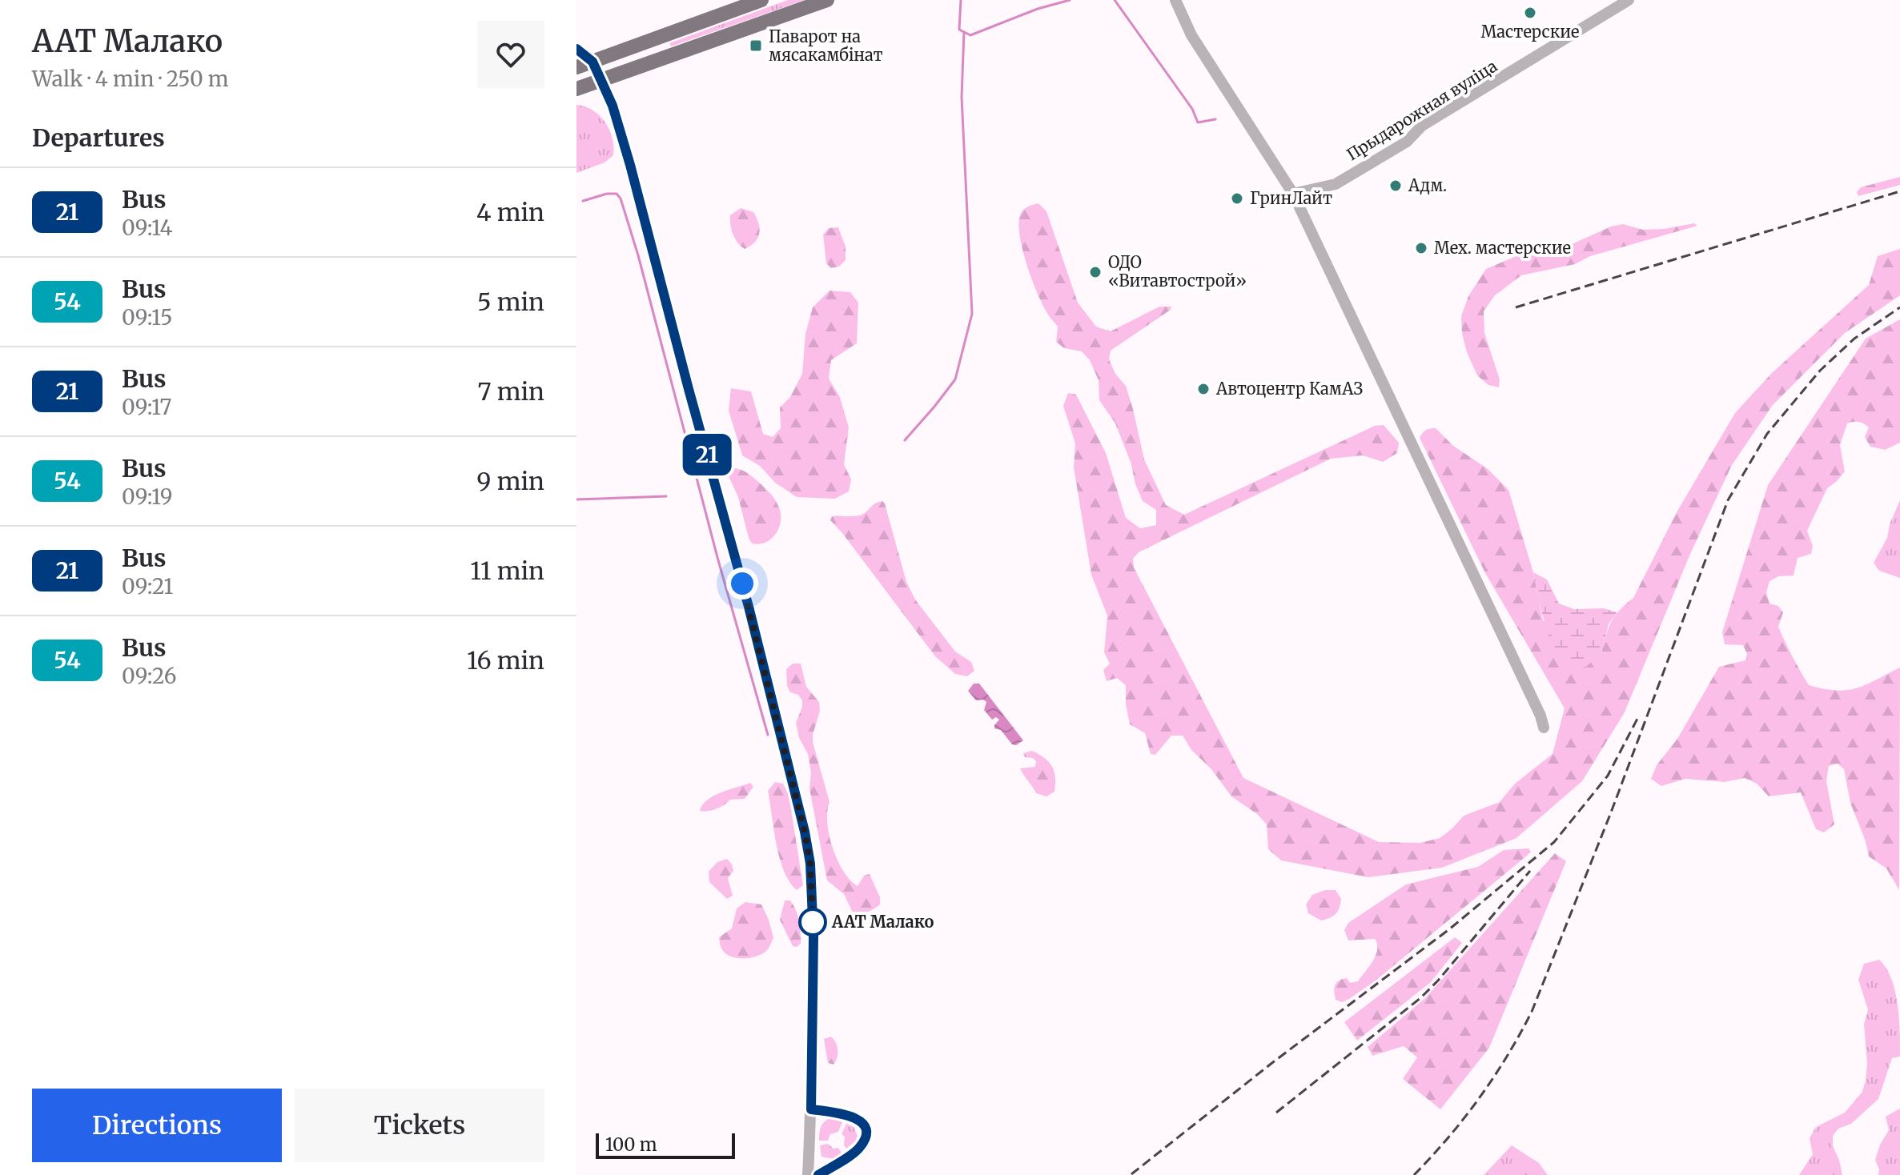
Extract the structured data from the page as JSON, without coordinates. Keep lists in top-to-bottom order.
{
  "streets": {
    "street": ["Прыдарожная вуліца"]
  },
  "places": {
    "other": [
      "Мастерские",
      "Адм.",
      "ГринЛайт",
      "Мех. мастерские",
      "ОДО «Витавтострой»",
      "Автоцентр КамАЗ",
      "ААТ Малако"
    ],
    "transit": ["Паварот на мясакамбінат"]
  },
  "lines": ["bus line 21"],
  "scale_bar": "100 m",
  "page": {
    "heading": [
      ["ААТ Малако", "Walk · 4 min · 250 m"],
      "Departures"
    ],
    "on_map": "21",
    "list": [
      {
        "mark": "21",
        "name": "Bus",
        "note": "09:14",
        "value": "4 min"
      },
      {
        "mark": "54",
        "name": "Bus",
        "note": "09:15",
        "value": "5 min"
      },
      {
        "mark": "21",
        "name": "Bus",
        "note": "09:17",
        "value": "7 min"
      },
      {
        "mark": "54",
        "name": "Bus",
        "note": "09:19",
        "value": "9 min"
      },
      {
        "mark": "21",
        "name": "Bus",
        "note": "09:21",
        "value": "11 min"
      },
      {
        "mark": "54",
        "name": "Bus",
        "note": "09:26",
        "value": "16 min"
      }
    ],
    "buttons": ["Directions", "Tickets"],
    "scale": "100 m"
  }
}
